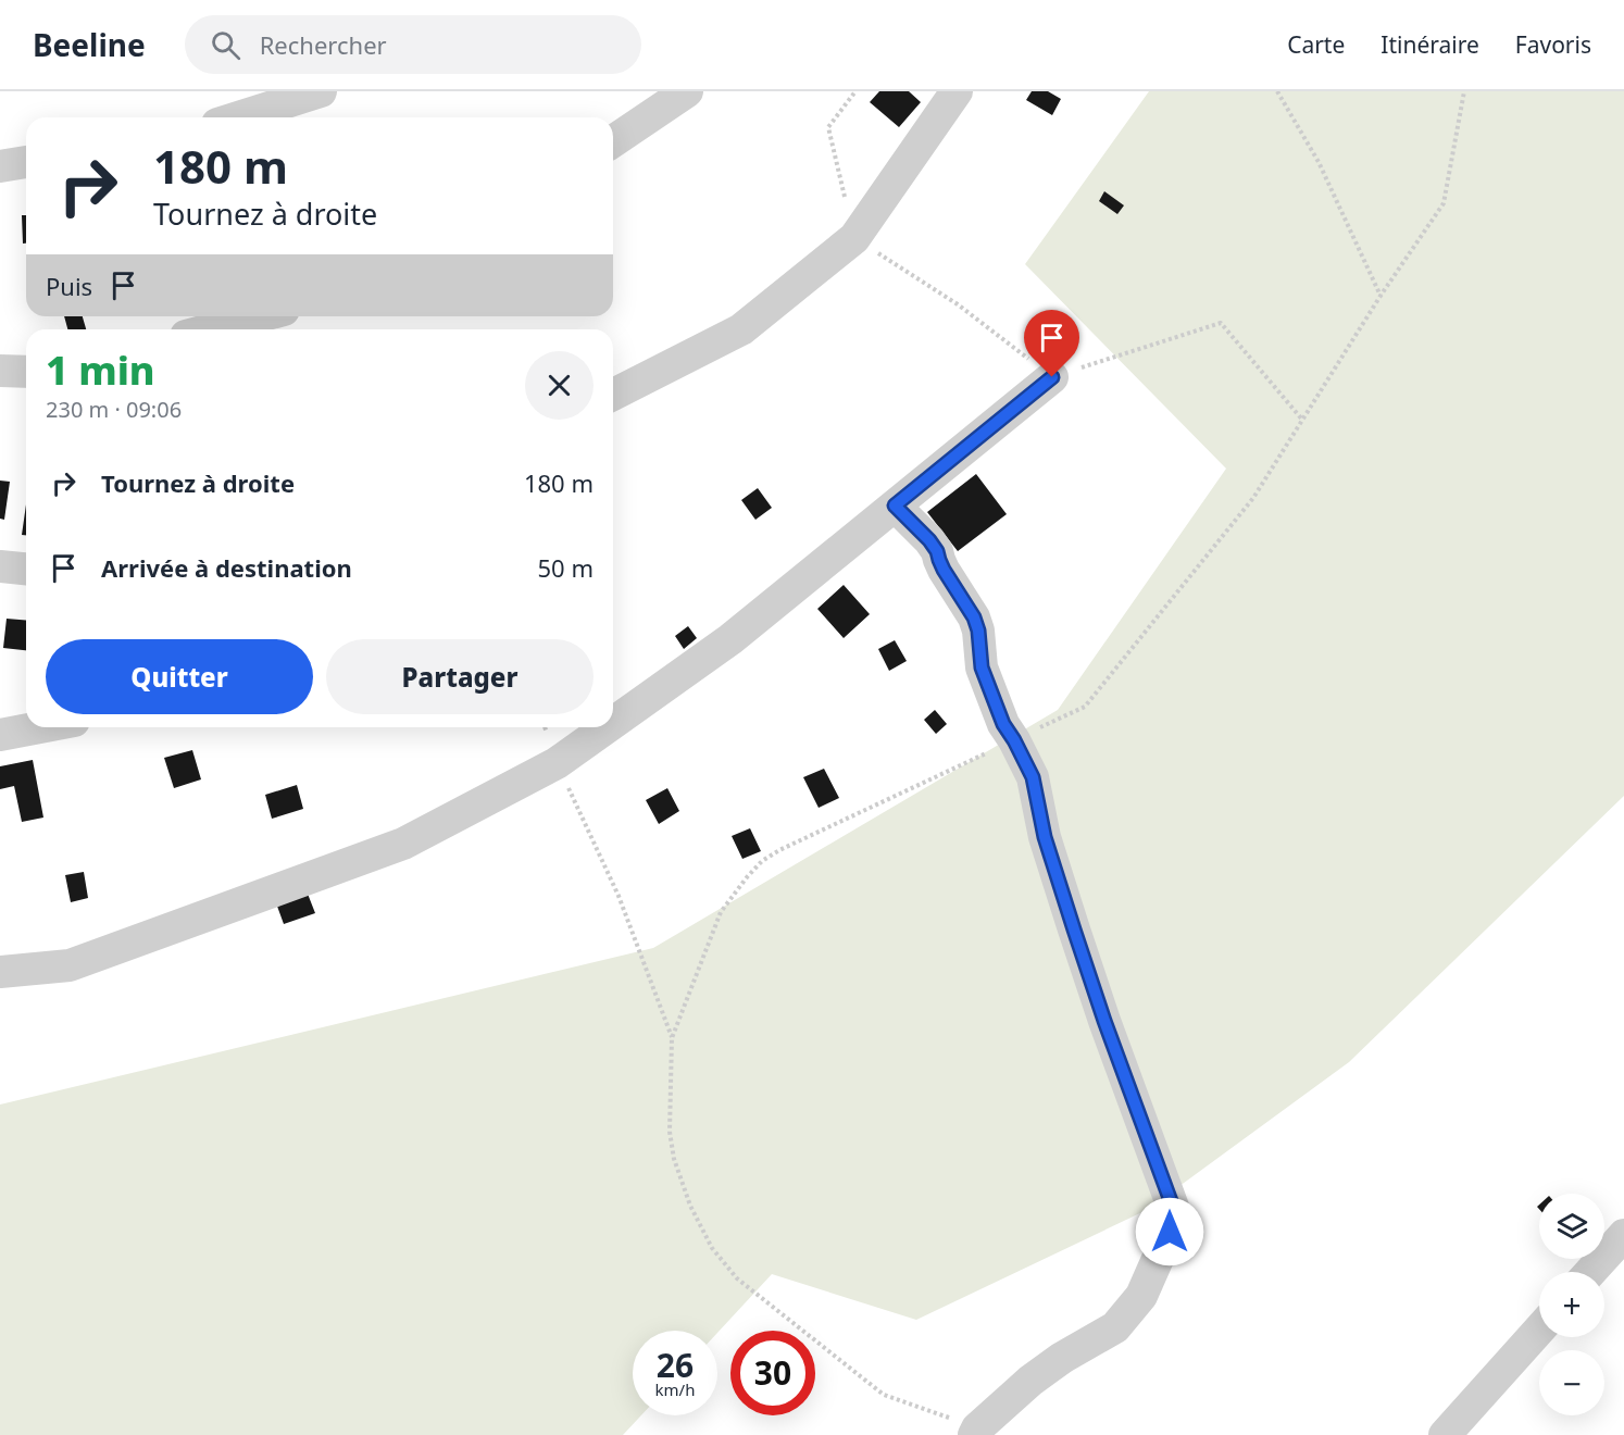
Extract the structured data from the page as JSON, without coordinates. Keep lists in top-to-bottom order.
{
  "page": {
    "header": "Beeline",
    "search": "Rechercher",
    "nav": ["Carte", "Itinéraire", "Favoris"],
    "turn": ["180 m", "Tournez à droite"],
    "then": "Puis",
    "heading": ["1 min", "230 m · 09:06"],
    "list": [
      {
        "name": "Tournez à droite",
        "value": "180 m"
      },
      {
        "name": "Arrivée à destination",
        "value": "50 m"
      }
    ],
    "buttons": ["Quitter", "Partager"],
    "map_buttons": ["+", "−"],
    "speed": "26 km/h",
    "limit": "30"
  }
}
